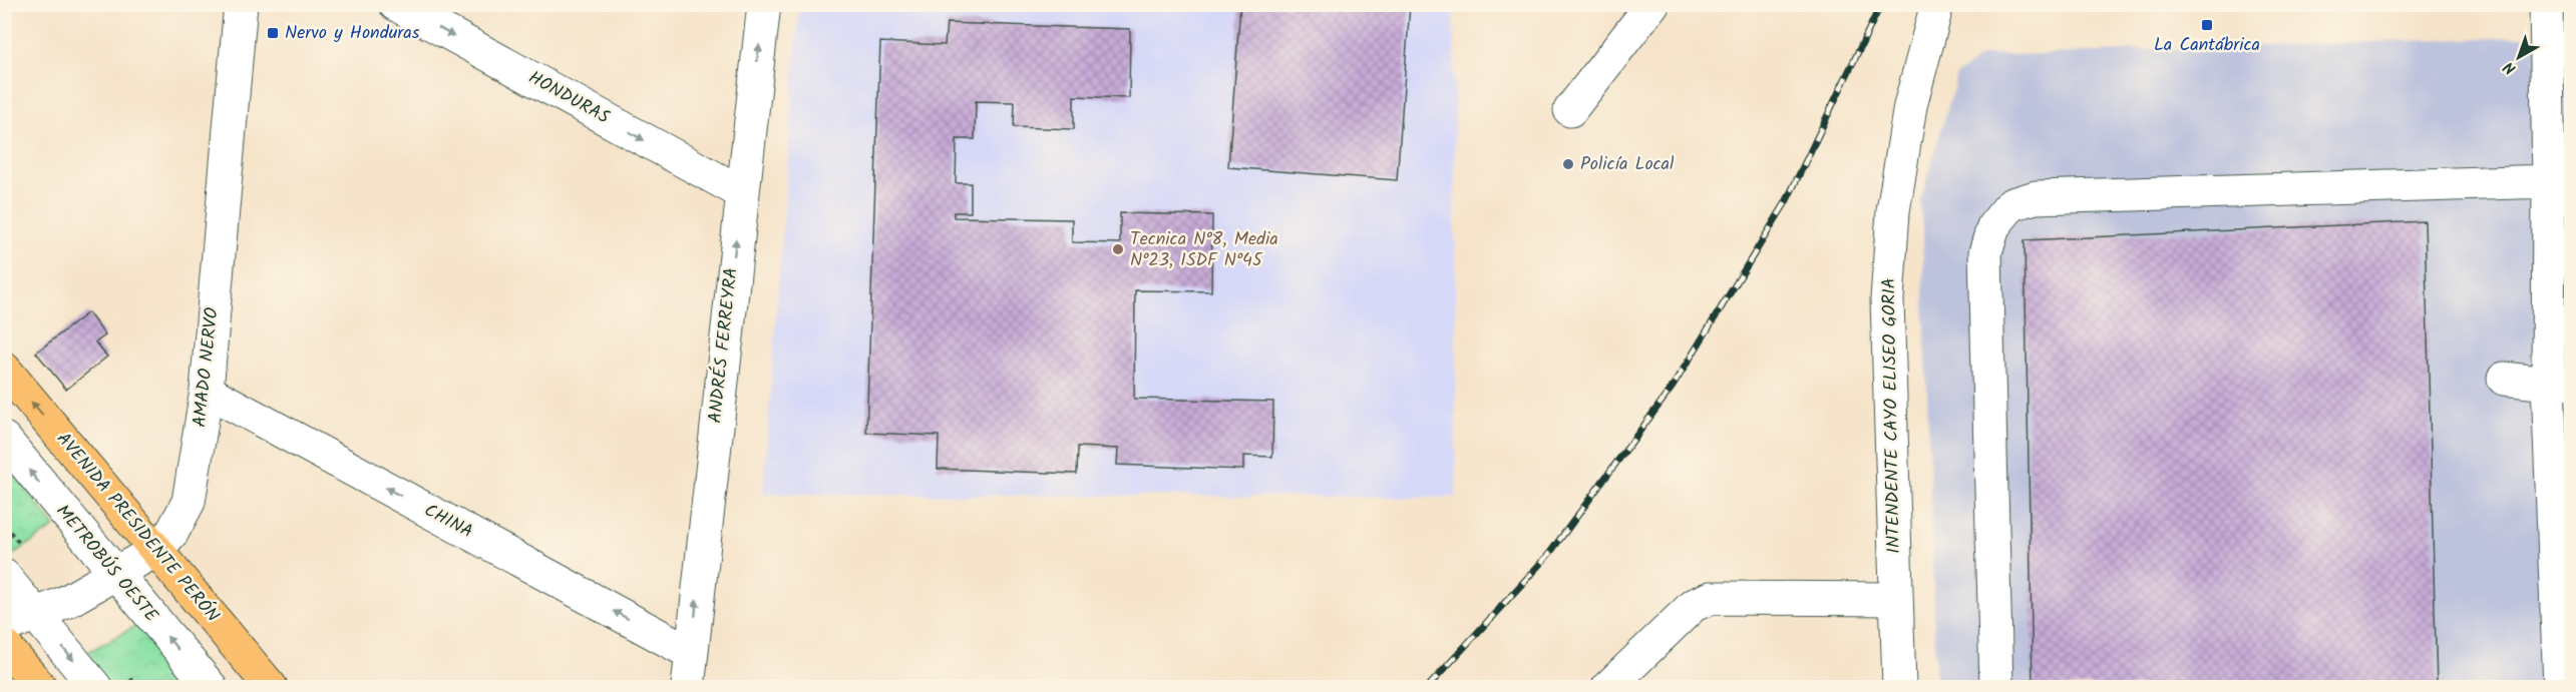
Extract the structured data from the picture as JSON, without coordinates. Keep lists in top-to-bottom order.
{
  "streets": {
    "main road": ["AVENIDA PRESIDENTE PERÓN"],
    "street": [
      "HONDURAS",
      "ANDRÉS FERREYRA",
      "AMADO NERVO",
      "INTENDENTE CAYO ELISEO GORIA",
      "CHINA",
      "METROBÚS OESTE"
    ]
  },
  "crossings": [
    ["HONDURAS", "ANDRÉS FERREYRA"],
    ["ANDRÉS FERREYRA", "CHINA"],
    ["AMADO NERVO", "CHINA"],
    ["AMADO NERVO", "AVENIDA PRESIDENTE PERÓN"],
    ["AMADO NERVO", "METROBÚS OESTE"]
  ],
  "one_way": [
    "HONDURAS",
    "ANDRÉS FERREYRA",
    "CHINA",
    "AVENIDA PRESIDENTE PERÓN"
  ],
  "places": {
    "transit": ["La Cantábrica", "Nervo y Honduras"],
    "other": ["Policía Local", "Tecnica N°8, Media N°23, ISDF N°45"]
  },
  "north": "bottom left"
}
